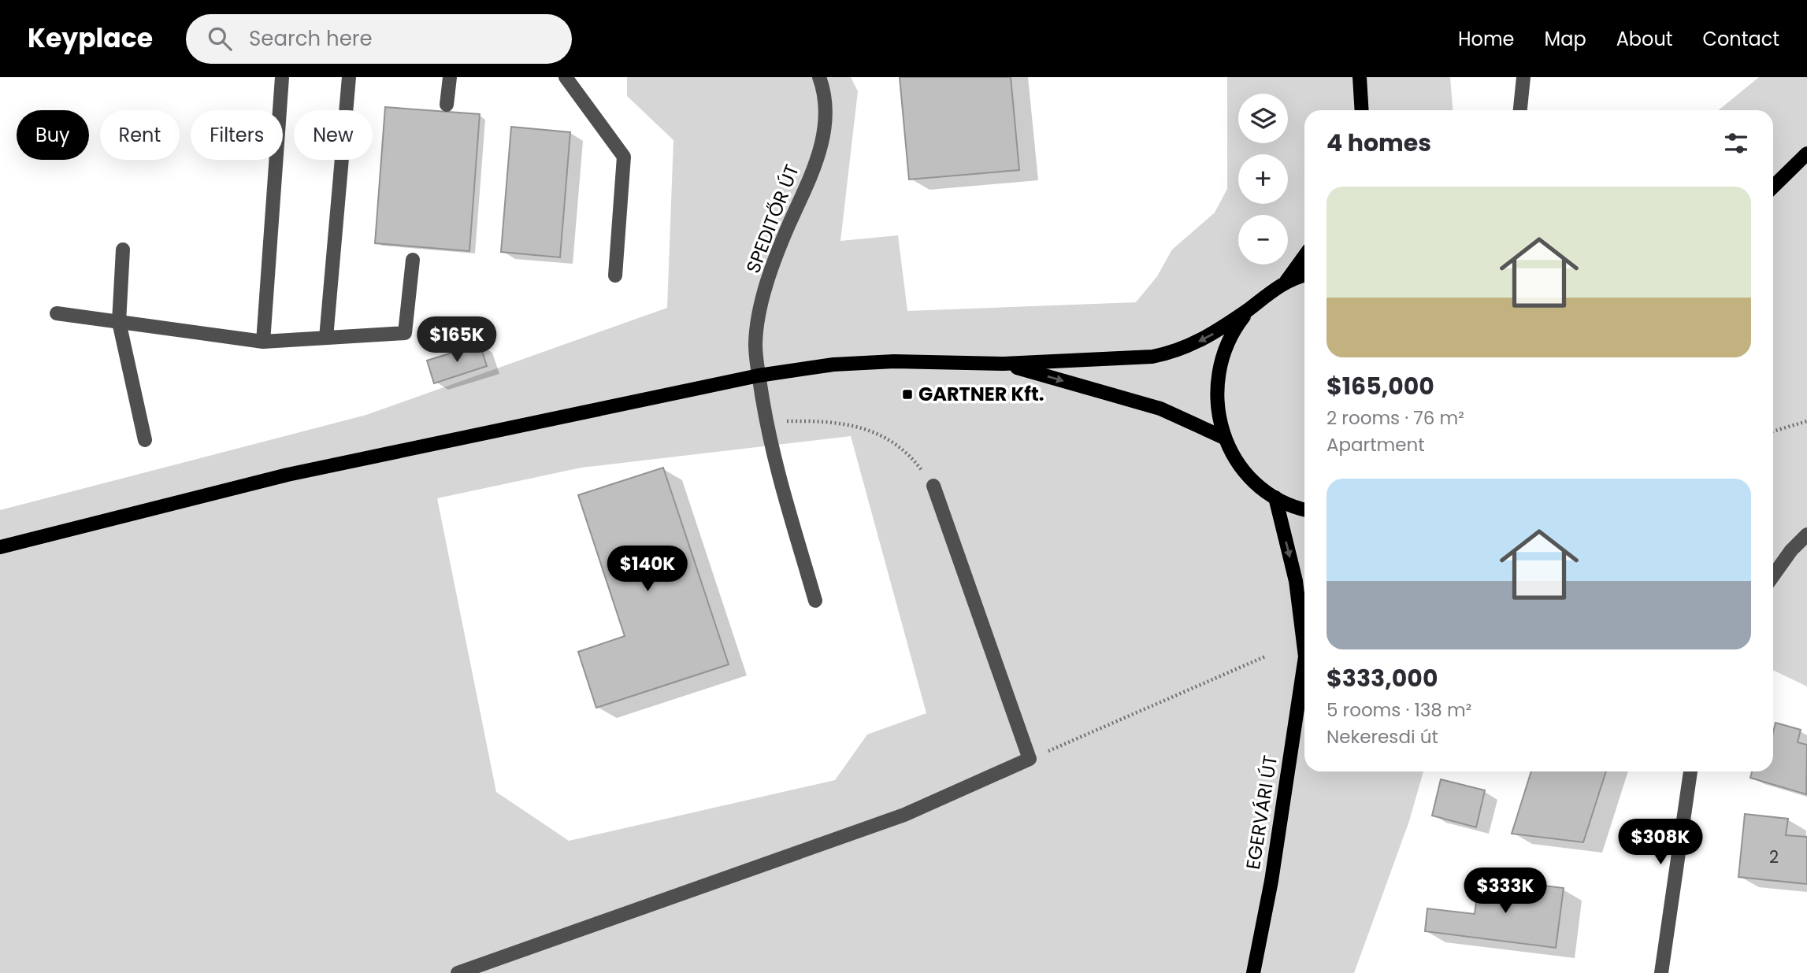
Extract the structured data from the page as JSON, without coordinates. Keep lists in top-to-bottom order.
{
  "streets": {
    "main road": ["EGERVÁRI ÚT"],
    "street": ["SPEDITŐR ÚT"]
  },
  "places": {
    "transit": ["GARTNER Kft."]
  },
  "house_numbers": ["2"],
  "page": {
    "header": "Keyplace",
    "search": "Search here",
    "nav": [
      "Home",
      "Map",
      "About",
      "Contact"
    ],
    "map_buttons": ["+", "−"],
    "chip": [
      "Buy",
      "Rent",
      "Filters",
      "New"
    ],
    "heading": "4 homes",
    "list": [
      {
        "name": "$165,000",
        "note": "2 rooms · 76 m² · Apartment"
      },
      {
        "name": "$333,000",
        "note": "5 rooms · 138 m² · Nekeresdi út"
      }
    ],
    "price": [
      "$165K",
      "$140K",
      "$308K",
      "$333K"
    ]
  }
}
